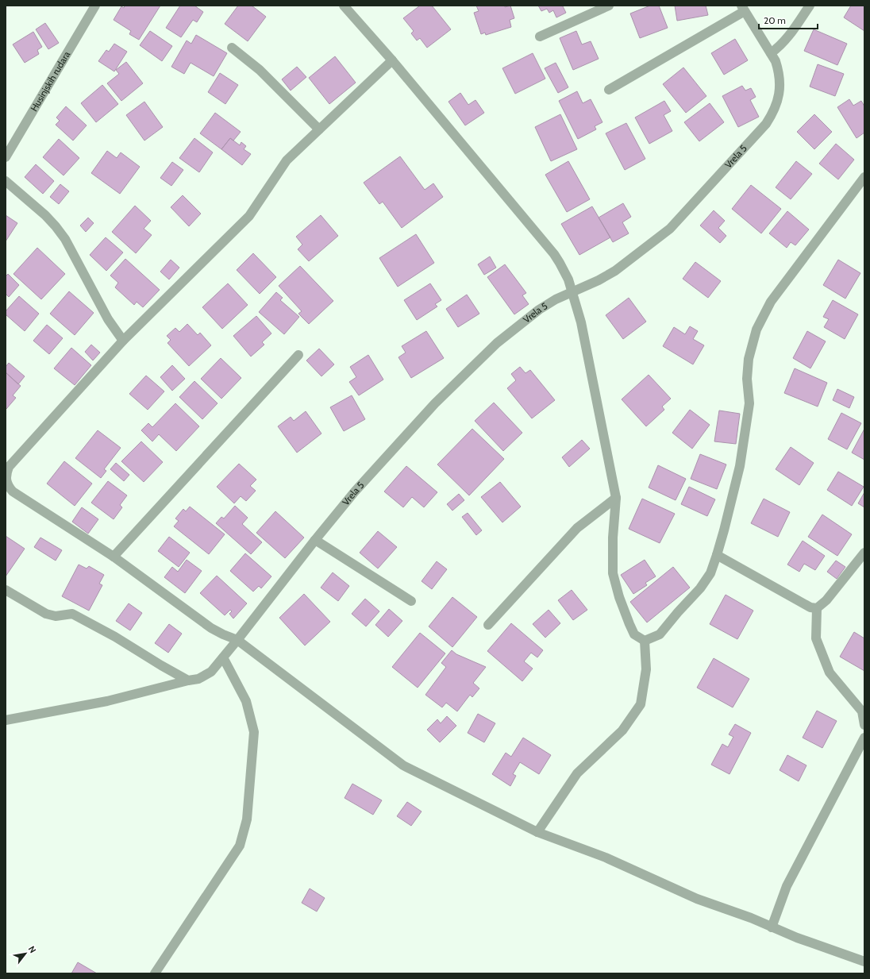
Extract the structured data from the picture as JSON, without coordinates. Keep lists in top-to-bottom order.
{
  "streets": {
    "street": ["Husinjskih rudara", "Vrela 5"]
  },
  "scale_bar": "20 m",
  "north": "top right"
}
